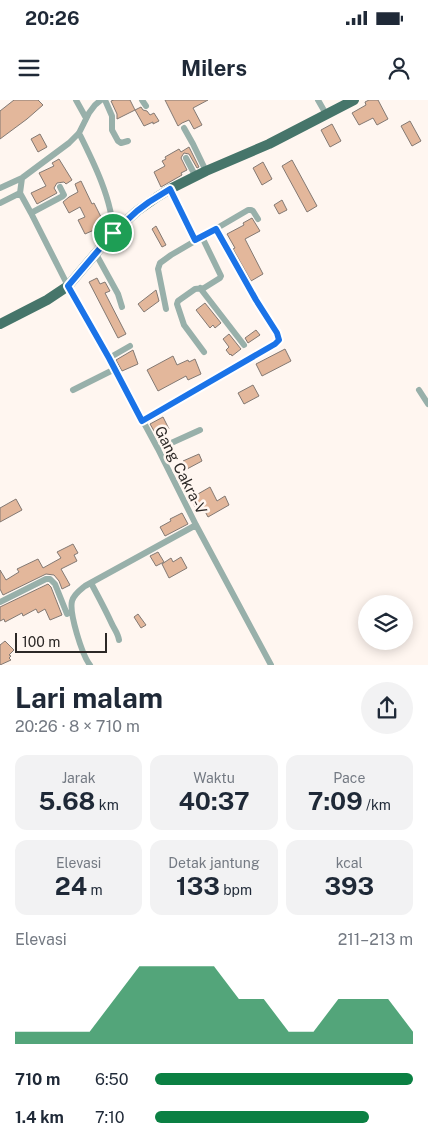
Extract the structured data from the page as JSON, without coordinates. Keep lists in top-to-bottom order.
{
  "streets": {
    "street": ["Gang Cakra-V"]
  },
  "scale_bar": "100 m",
  "page": {
    "status": "20:26",
    "header": "Milers",
    "scale": "100 m",
    "heading": ["Lari malam", "20:26 · 8 × 710 m"],
    "stats": [
      ["Jarak", "5.68 km"],
      ["Waktu", "40:37"],
      ["Pace", "7:09 /km"],
      ["Elevasi", "24 m"],
      ["Detak jantung", "133 bpm"],
      ["kcal", "393"]
    ],
    "chart": ["Elevasi", "211–213 m"],
    "list": [
      {
        "name": "710 m",
        "note": "6:50"
      },
      {
        "name": "1.4 km",
        "note": "7:10"
      }
    ]
  }
}
